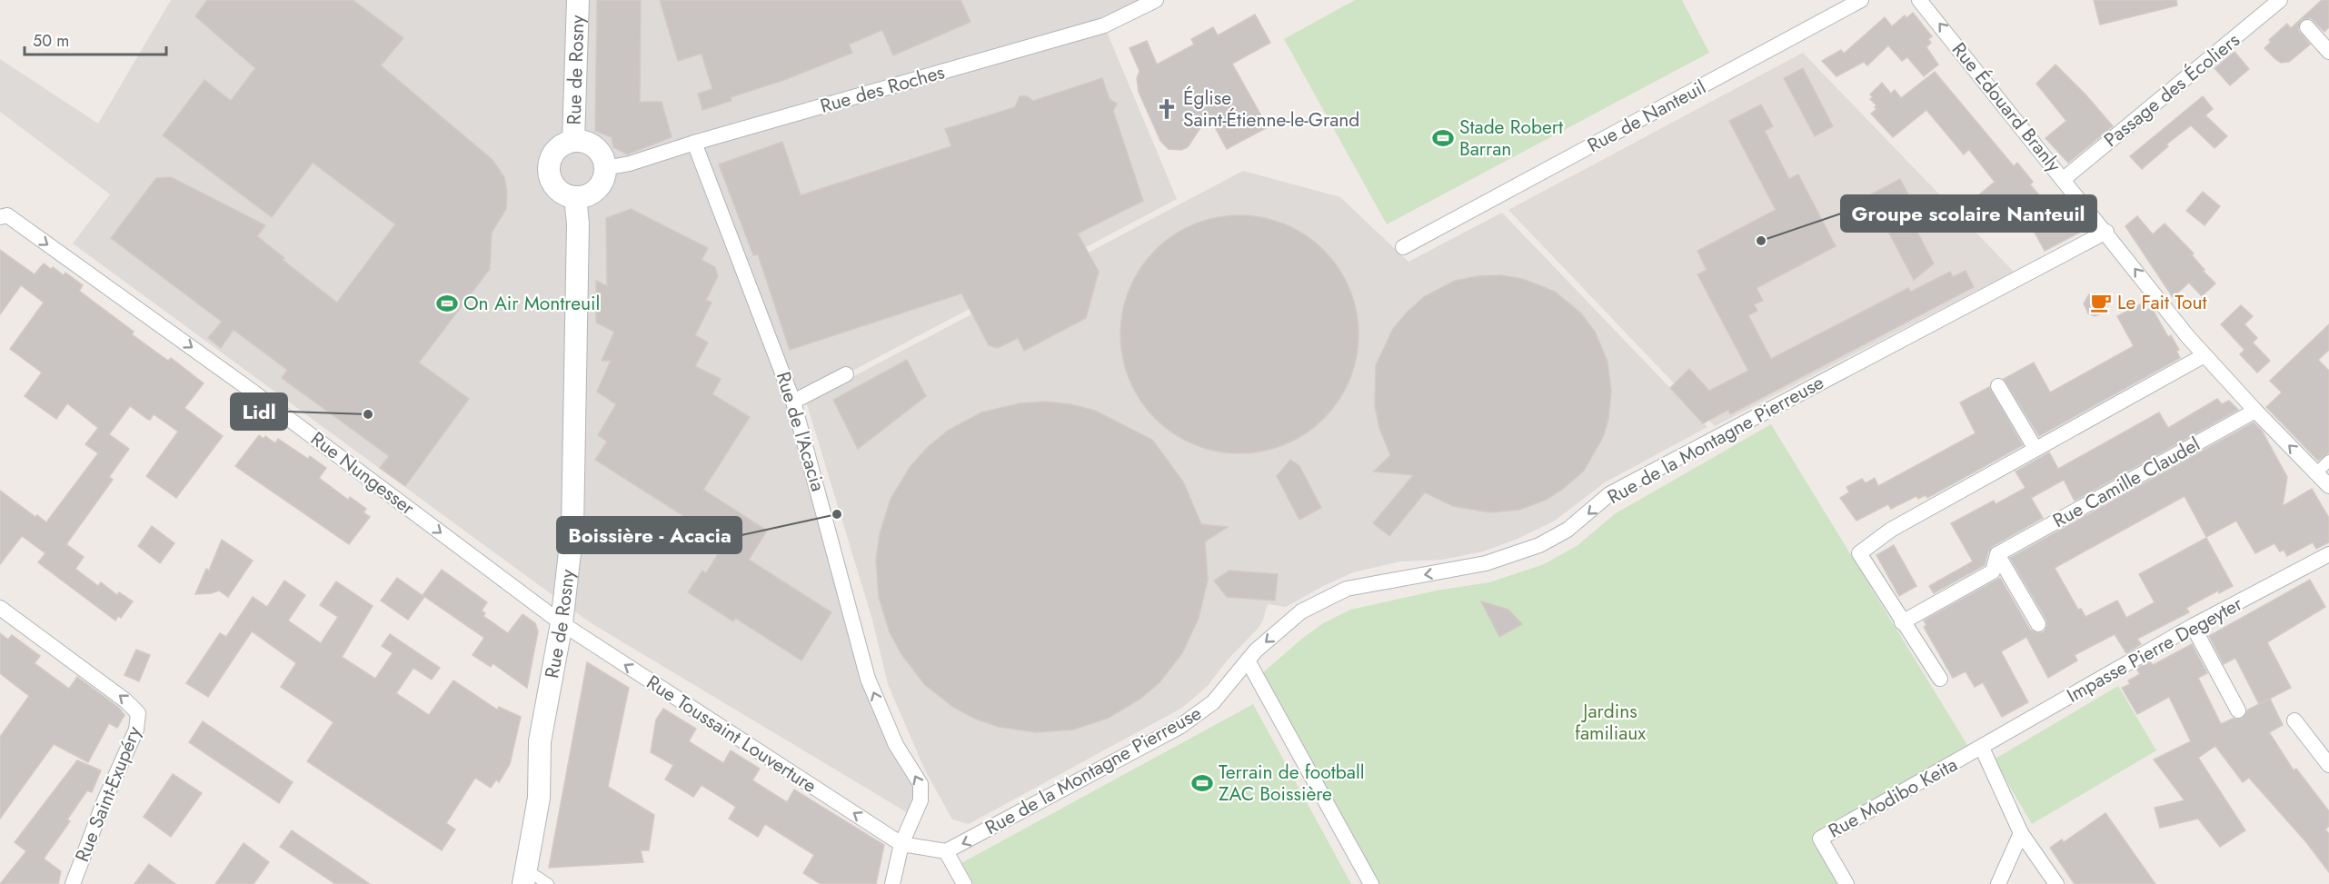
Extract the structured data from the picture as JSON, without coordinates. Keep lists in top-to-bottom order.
{
  "streets": {
    "main road": ["Rue de Rosny"],
    "street": [
      "Rue des Roches",
      "Passage des Écoliers",
      "Rue Édouard Branly",
      "Rue de Nanteuil",
      "Rue de l'Acacia",
      "Rue de la Montagne Pierreuse",
      "Rue Nungesser",
      "Rue Camille Claudel",
      "Impasse Pierre Degeyter",
      "Rue Toussaint Louverture",
      "Rue Saint-Exupéry",
      "Rue Modibo Keita"
    ]
  },
  "crossings": [
    ["Rue de Rosny", "Rue des Roches"],
    ["Rue de Rosny", "Rue Nungesser"],
    ["Rue de Rosny", "Rue Toussaint Louverture"],
    ["Rue des Roches", "Rue de l'Acacia"],
    ["Passage des Écoliers", "Rue Édouard Branly"],
    ["Rue Édouard Branly", "Rue de la Montagne Pierreuse"],
    ["Rue Édouard Branly", "Rue Camille Claudel"],
    ["Rue de l'Acacia", "Rue Toussaint Louverture"],
    ["Rue Nungesser", "Rue Toussaint Louverture"],
    ["Impasse Pierre Degeyter", "Rue Modibo Keita"]
  ],
  "one_way": [
    "Rue Édouard Branly",
    "Rue de l'Acacia",
    "Rue de la Montagne Pierreuse",
    "Rue Nungesser",
    "Rue Toussaint Louverture"
  ],
  "parks": ["Jardins familiaux"],
  "places": {
    "church": ["Église Saint-Étienne-le-Grand"],
    "sports": ["Stade Robert Barran", "On Air Montreuil", "Terrain de football ZAC Boissière"],
    "other": ["Groupe scolaire Nanteuil", "Lidl", "Boissière - Acacia"],
    "cafe": ["Le Fait Tout"]
  },
  "scale_bar": "50 m"
}
